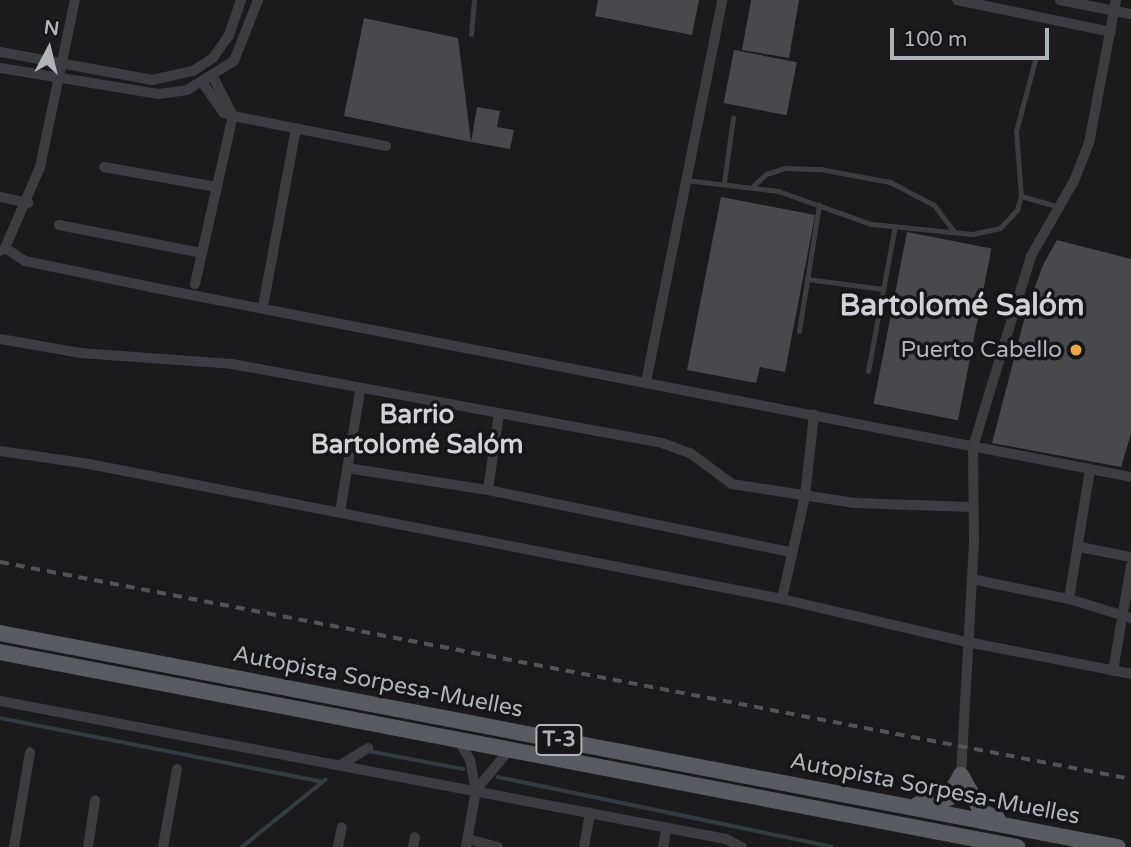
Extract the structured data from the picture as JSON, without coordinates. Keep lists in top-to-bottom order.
{
  "streets": {
    "main road": ["Autopista Sorpesa-Muelles", "T-3"]
  },
  "crossings": [
    ["Autopista Sorpesa-Muelles", "T-3"]
  ],
  "districts": ["Bartolomé Salóm", "Barrio Bartolomé Salóm"],
  "places": ["Puerto Cabello"],
  "scale_bar": "100 m",
  "north": "top"
}
